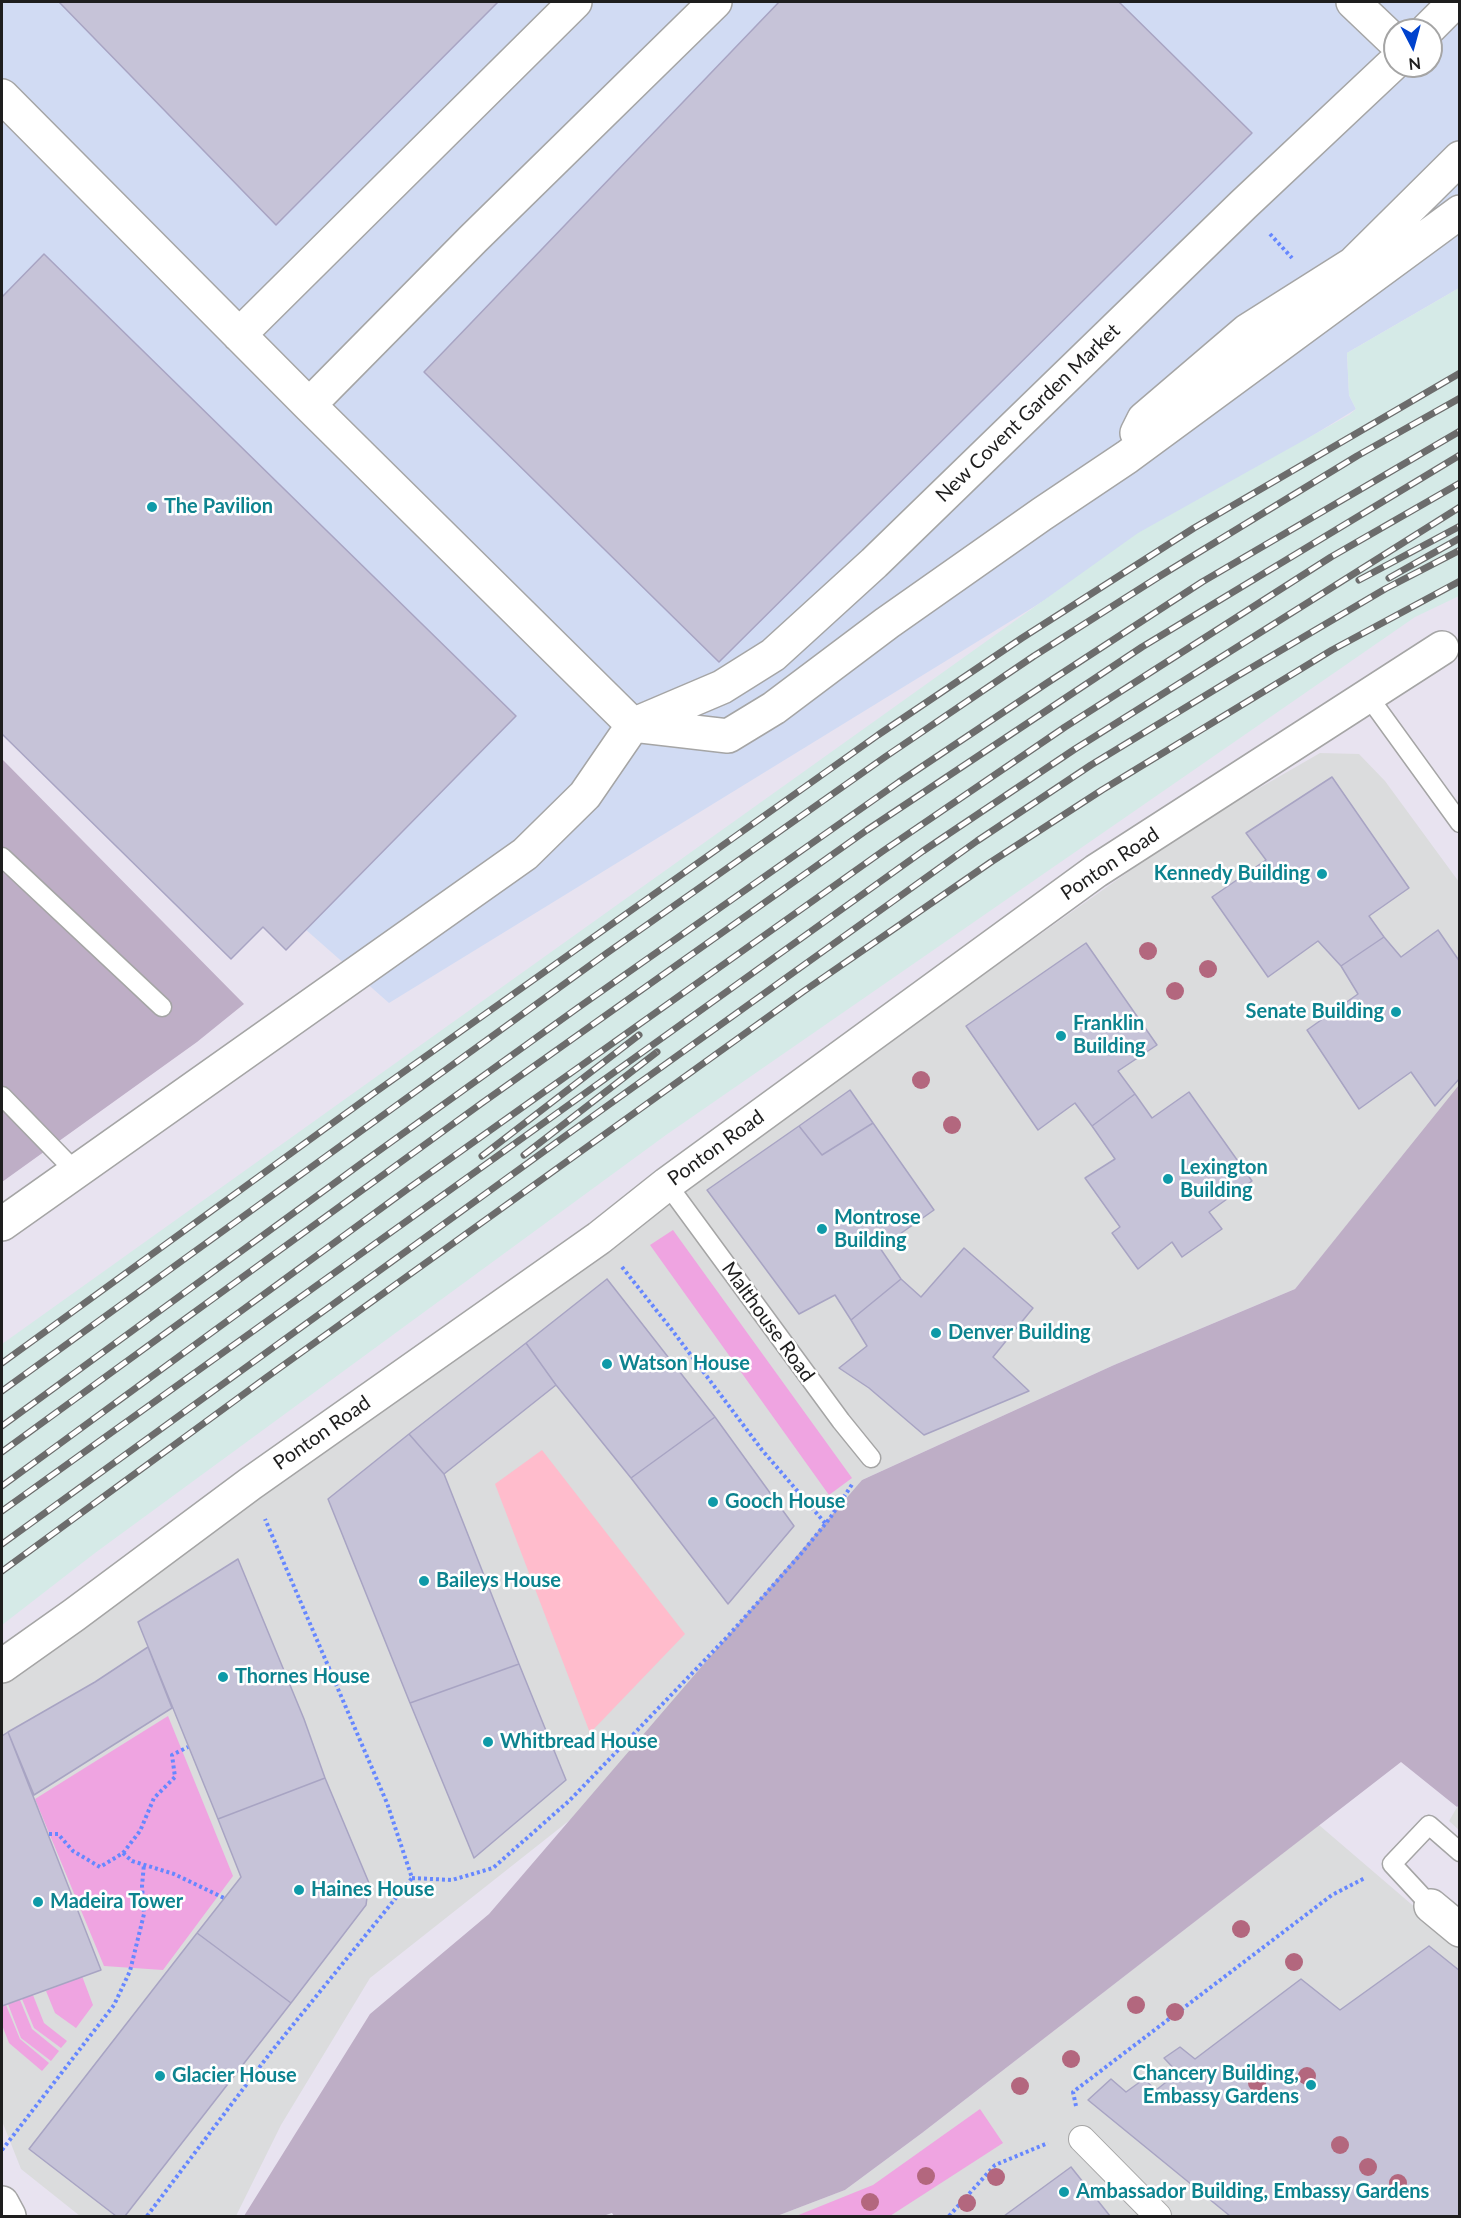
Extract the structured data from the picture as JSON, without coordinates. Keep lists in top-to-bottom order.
{
  "streets": {
    "street": ["New Covent Garden Market", "Ponton Road"],
    "lane": ["Malthouse Road"]
  },
  "crossings": [
    ["Ponton Road", "Malthouse Road"]
  ],
  "places": [
    "The Pavilion",
    "Kennedy Building",
    "Senate Building",
    "Franklin Building",
    "Lexington Building",
    "Montrose Building",
    "Denver Building",
    "Watson House",
    "Gooch House",
    "Baileys House",
    "Thornes House",
    "Whitbread House",
    "Haines House",
    "Madeira Tower",
    "Glacier House",
    "Chancery Building, Embassy Gardens",
    "Ambassador Building, Embassy Gardens"
  ],
  "north": "bottom"
}
